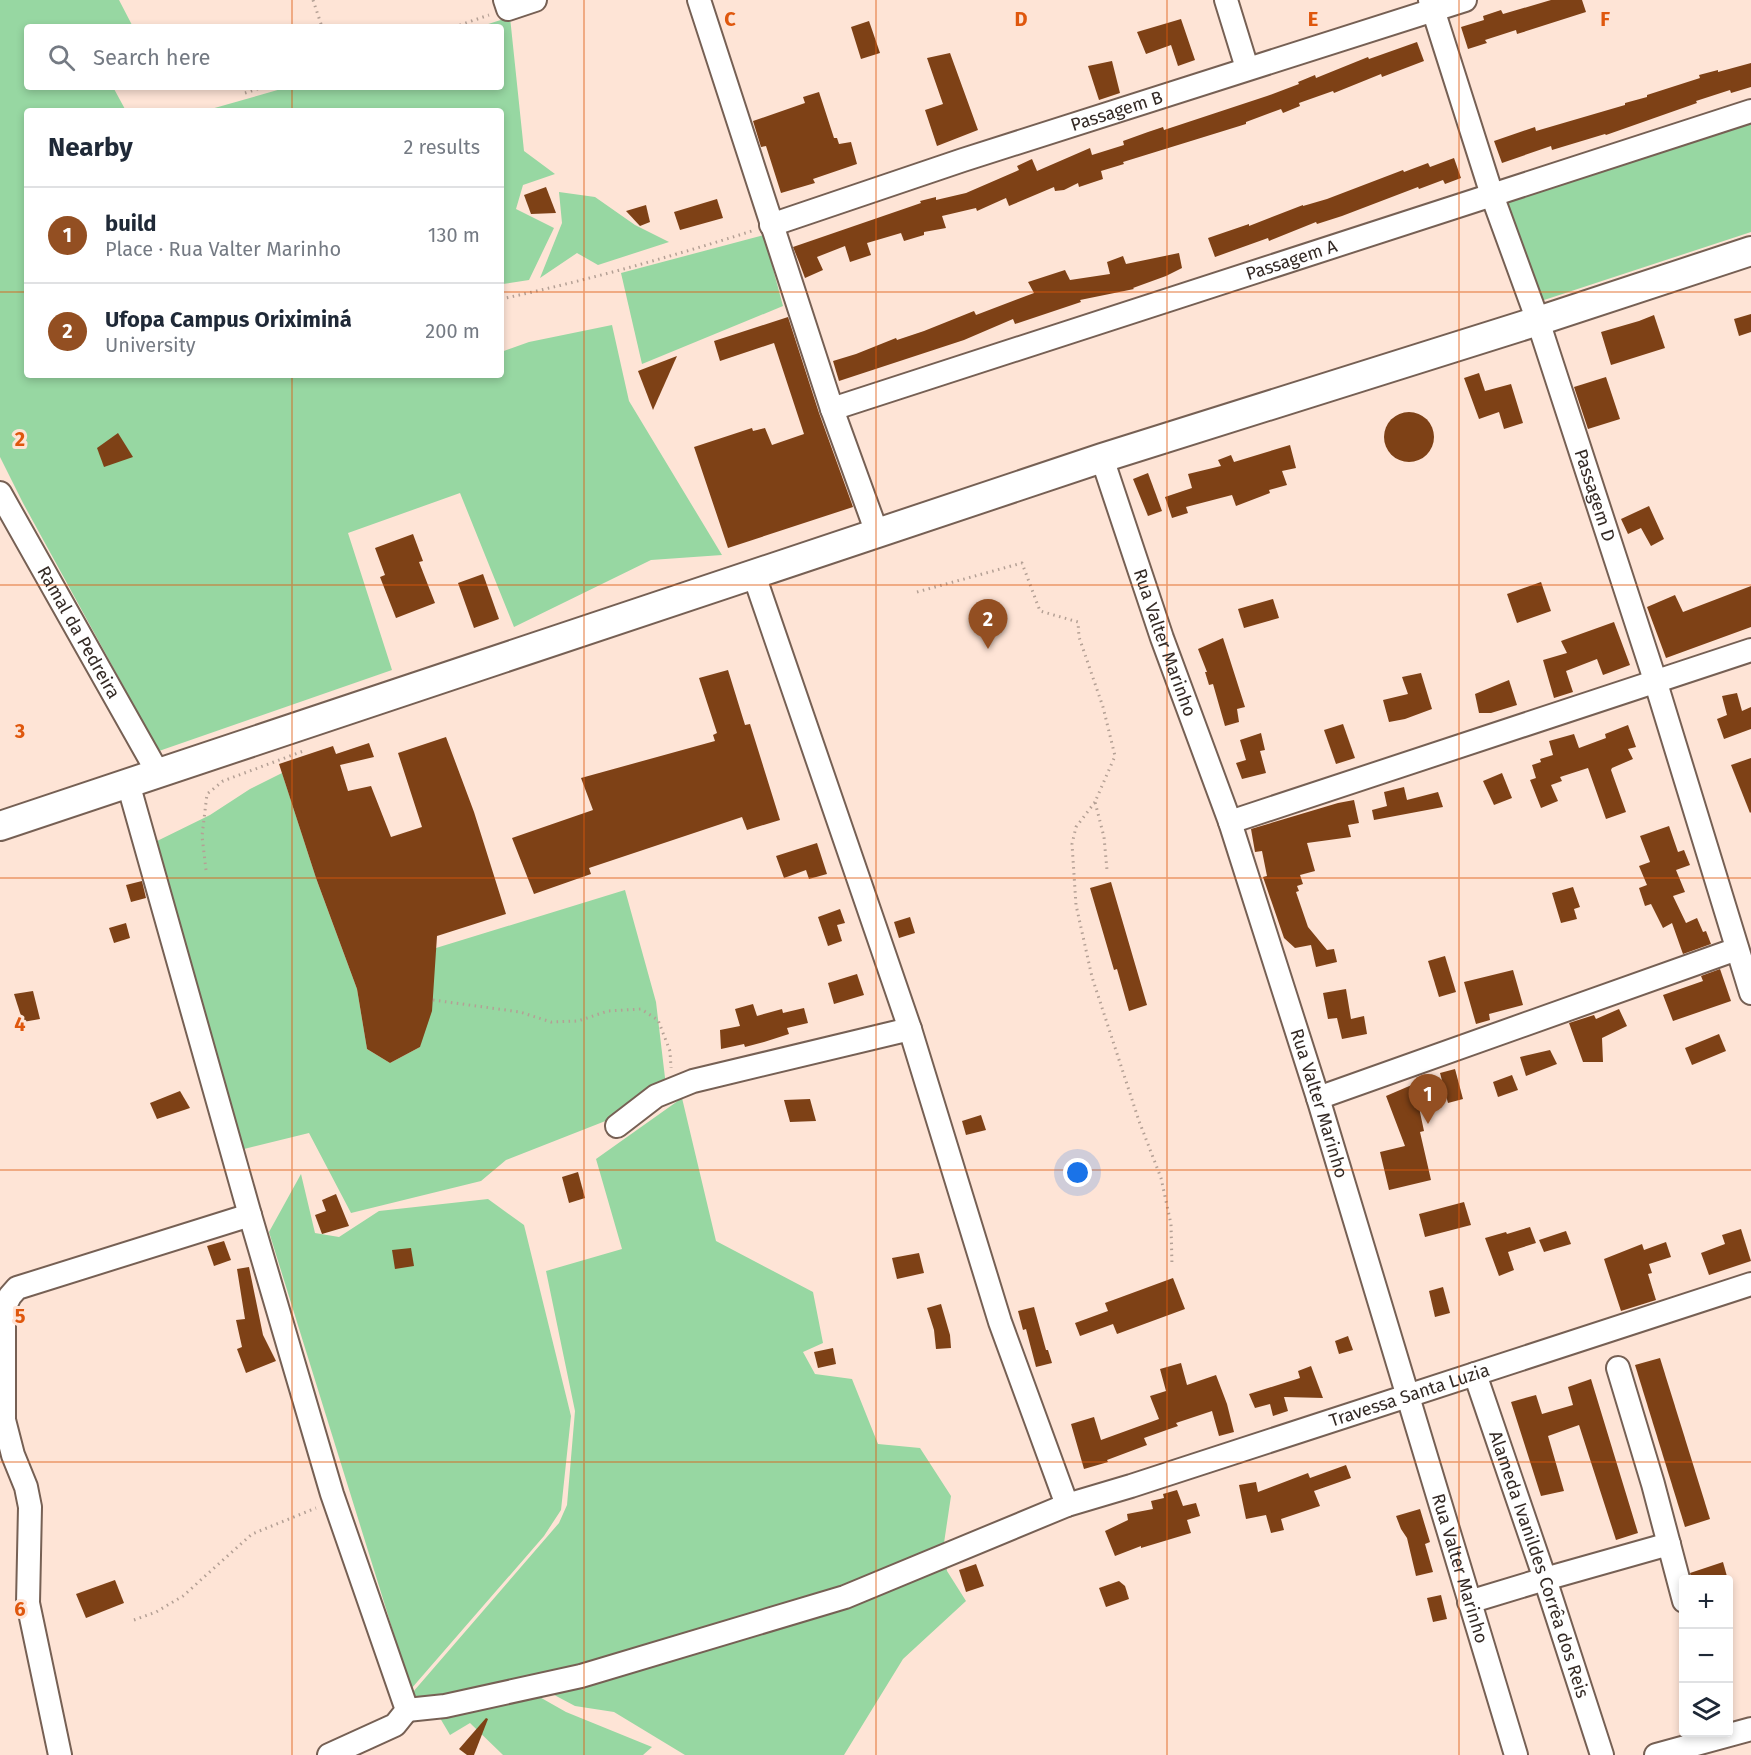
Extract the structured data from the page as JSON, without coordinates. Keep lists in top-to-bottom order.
{
  "streets": {
    "street": [
      "Passagem B",
      "Passagem A",
      "Passagem D",
      "Ramal da Pedreira",
      "Rua Valter Marinho",
      "Travessa Santa Luzia",
      "Alameda Ivanildes Corrêa dos Reis"
    ]
  },
  "crossings": [
    ["Passagem B", "Passagem D"],
    ["Passagem A", "Passagem D"],
    ["Rua Valter Marinho", "Travessa Santa Luzia"],
    ["Travessa Santa Luzia", "Alameda Ivanildes Corrêa dos Reis"]
  ],
  "page": {
    "search": "Search here",
    "heading": ["Nearby", "2 results"],
    "list": [
      {
        "mark": "1",
        "name": "build",
        "note": "Place · Rua Valter Marinho",
        "value": "130 m"
      },
      {
        "mark": "2",
        "name": "Ufopa Campus Oriximiná",
        "note": "University",
        "value": "200 m"
      }
    ],
    "pins": ["2", "1"],
    "map_buttons": ["+", "−"]
  },
  "grid": {
    "columns": [
      "C",
      "D",
      "E",
      "F"
    ],
    "rows": [
      "2",
      "3",
      "4",
      "5",
      "6"
    ]
  }
}
